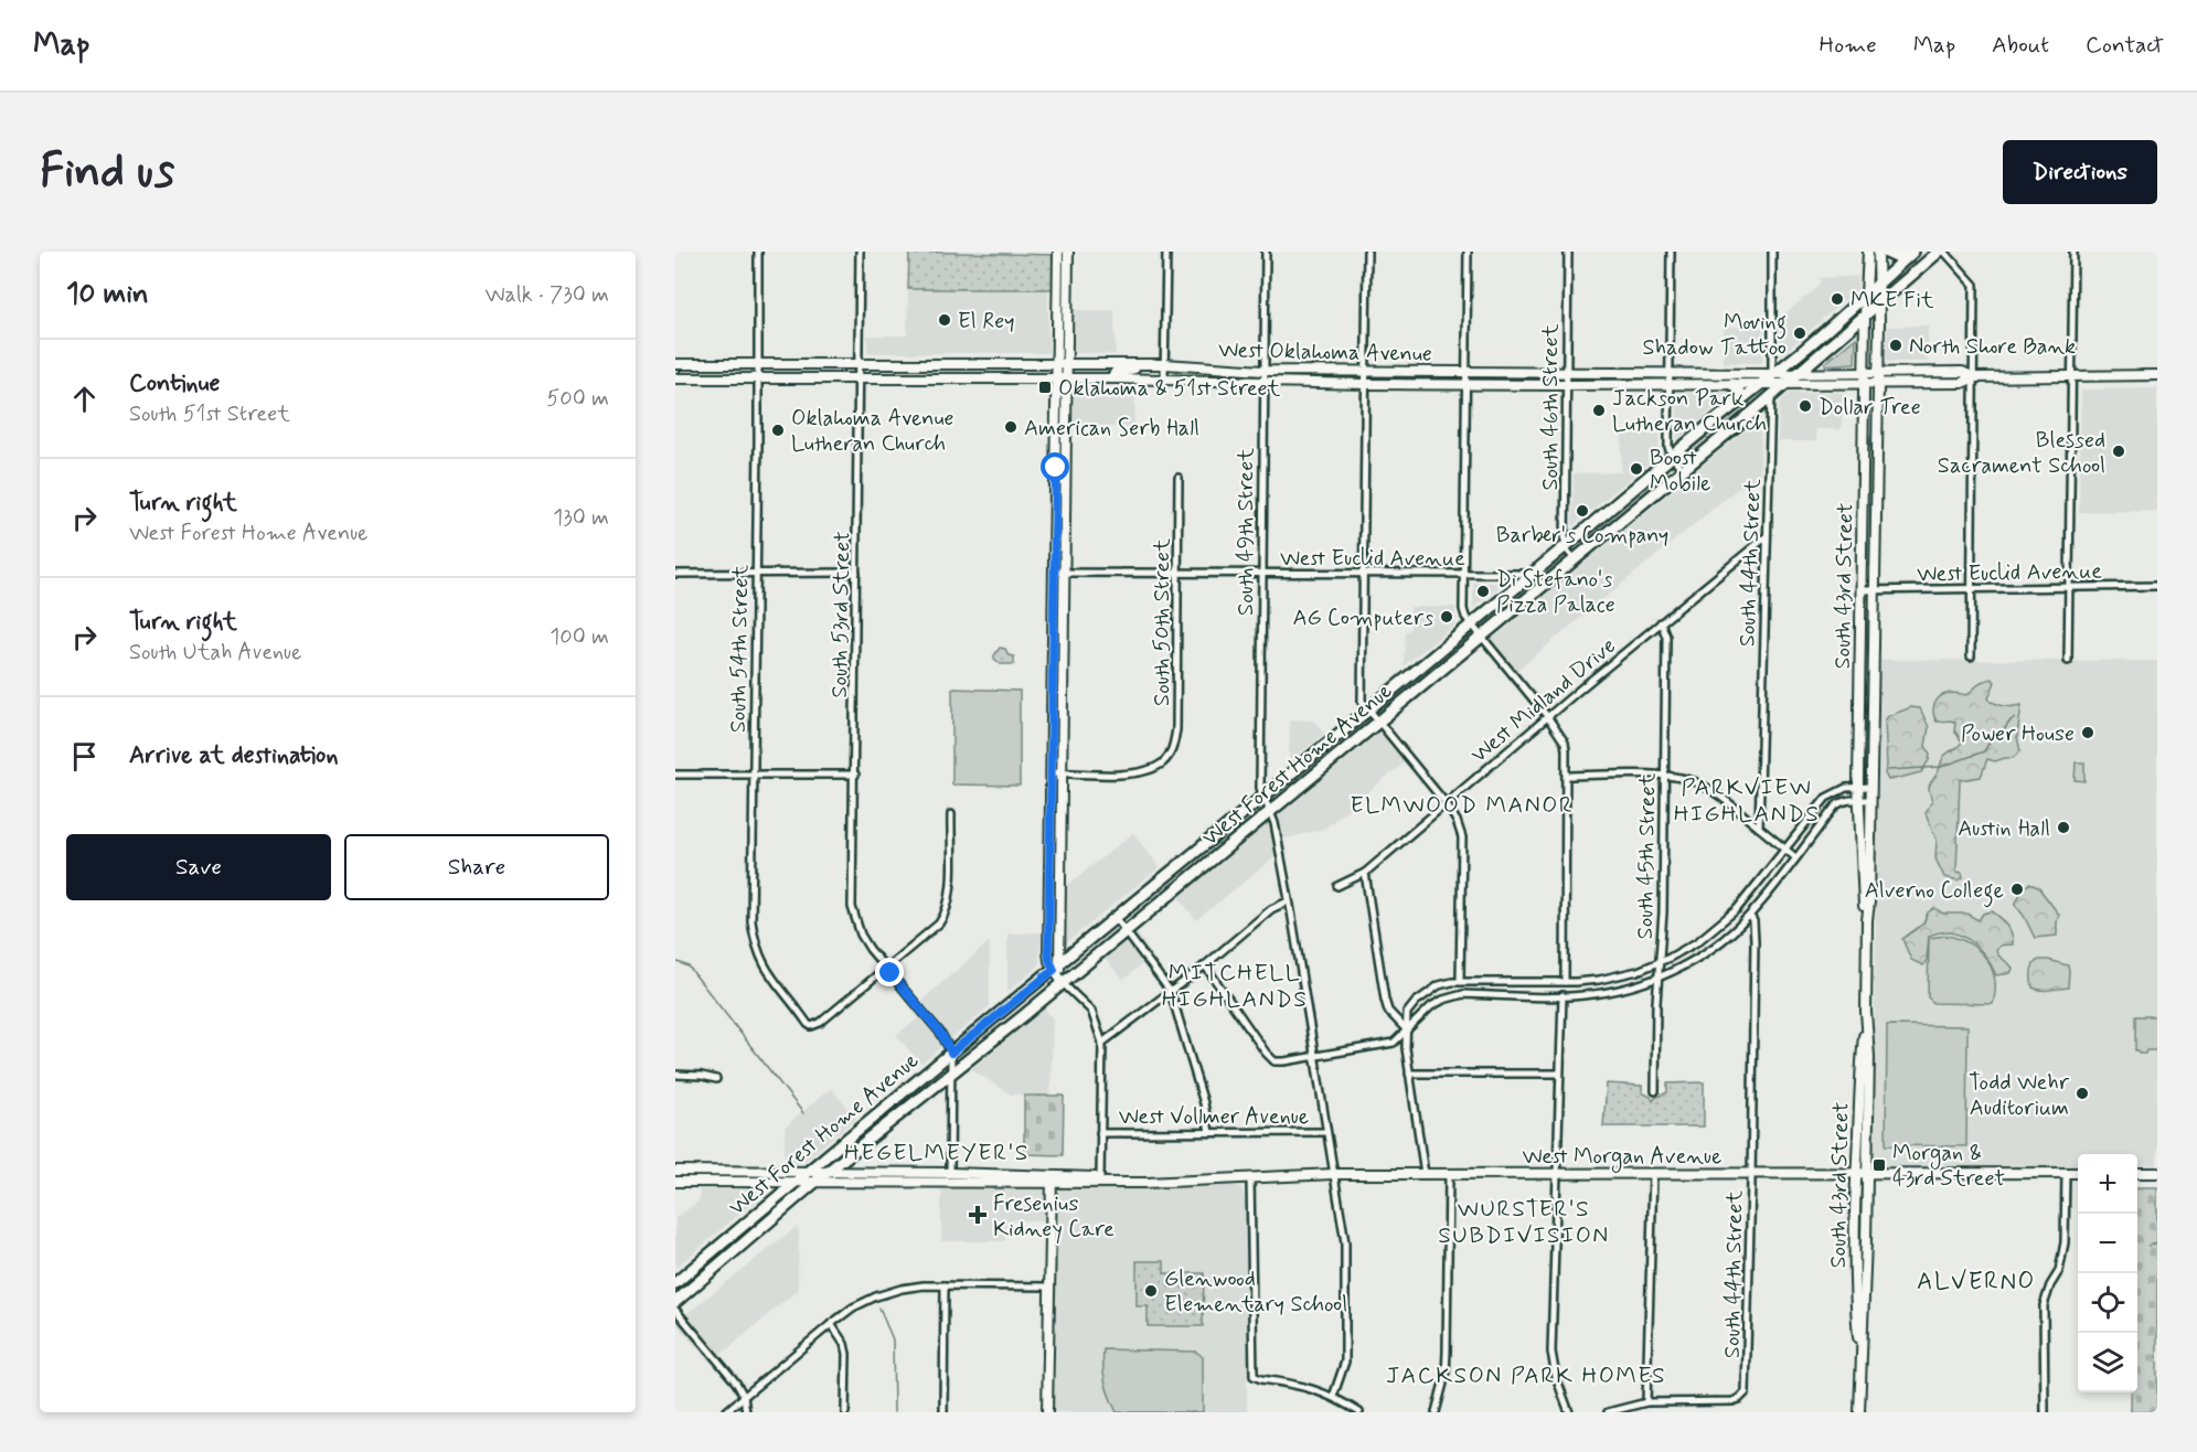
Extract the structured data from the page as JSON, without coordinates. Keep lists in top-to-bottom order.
{
  "streets": {
    "main road": [
      "West Oklahoma Avenue",
      "South 43rd Street",
      "West Forest Home Avenue",
      "West Morgan Avenue"
    ],
    "street": [
      "South 46th Street",
      "South 49th Street",
      "West Euclid Avenue",
      "South 44th Street",
      "South 53rd Street",
      "South 50th Street",
      "South 54th Street",
      "West Midland Drive",
      "South 45th Street",
      "West Vollmer Avenue"
    ]
  },
  "crossings": [
    ["West Oklahoma Avenue", "South 46th Street"],
    ["West Oklahoma Avenue", "South 49th Street"],
    ["West Oklahoma Avenue", "South 44th Street"],
    ["West Oklahoma Avenue", "South 43rd Street"],
    ["West Oklahoma Avenue", "South 53rd Street"],
    ["West Oklahoma Avenue", "South 54th Street"],
    ["West Oklahoma Avenue", "West Forest Home Avenue"],
    ["South 46th Street", "West Forest Home Avenue"],
    ["South 49th Street", "West Euclid Avenue"],
    ["South 49th Street", "West Forest Home Avenue"],
    ["South 49th Street", "West Vollmer Avenue"],
    ["South 49th Street", "West Morgan Avenue"],
    ["West Euclid Avenue", "South 43rd Street"],
    ["West Euclid Avenue", "South 50th Street"],
    ["West Euclid Avenue", "West Forest Home Avenue"],
    ["South 44th Street", "West Midland Drive"],
    ["South 44th Street", "West Forest Home Avenue"],
    ["South 44th Street", "West Morgan Avenue"],
    ["South 43rd Street", "West Forest Home Avenue"],
    ["South 43rd Street", "West Morgan Avenue"],
    ["South 53rd Street", "South 54th Street"],
    ["South 53rd Street", "West Forest Home Avenue"],
    ["West Midland Drive", "South 45th Street"],
    ["West Forest Home Avenue", "West Morgan Avenue"]
  ],
  "districts": [
    "PARKVIEW HIGHLANDS",
    "ELMWOOD MANOR",
    "MITCHELL HIGHLANDS",
    "HEGELMEYER'S",
    "WURSTER'S SUBDIVISION",
    "ALVERNO",
    "JACKSON PARK HOMES"
  ],
  "places": {
    "other": [
      "MKE Fit",
      "El Rey",
      "Moving Shadow Tattoo",
      "North Shore Bank",
      "Dollar Tree",
      "Jackson Park Lutheran Church",
      "American Serb Hall",
      "Oklahoma Avenue Lutheran Church",
      "Blessed Sacrament School",
      "Boost Mobile",
      "Barber's Company",
      "Di Stefano's Pizza Palace",
      "AG Computers",
      "Power House",
      "Austin Hall",
      "Alverno College",
      "Todd Wehr Auditorium",
      "Glenwood Elementary School"
    ],
    "transit": ["Oklahoma & 51st Street", "Morgan & 43rd Street"],
    "health": ["Fresenius Kidney Care"]
  },
  "page": {
    "header": "Map",
    "nav": [
      "Home",
      "Map",
      "About",
      "Contact"
    ],
    "buttons": [
      "Directions",
      ["Save", "Share"]
    ],
    "title": "Find us",
    "heading": ["10 min", "Walk · 730 m"],
    "list": [
      ["Continue", "South 51st Street", "500 m"],
      ["Turn right", "West Forest Home Avenue", "130 m"],
      ["Turn right", "South Utah Avenue", "100 m"],
      "Arrive at destination"
    ],
    "map_buttons": ["+", "−"]
  }
}
